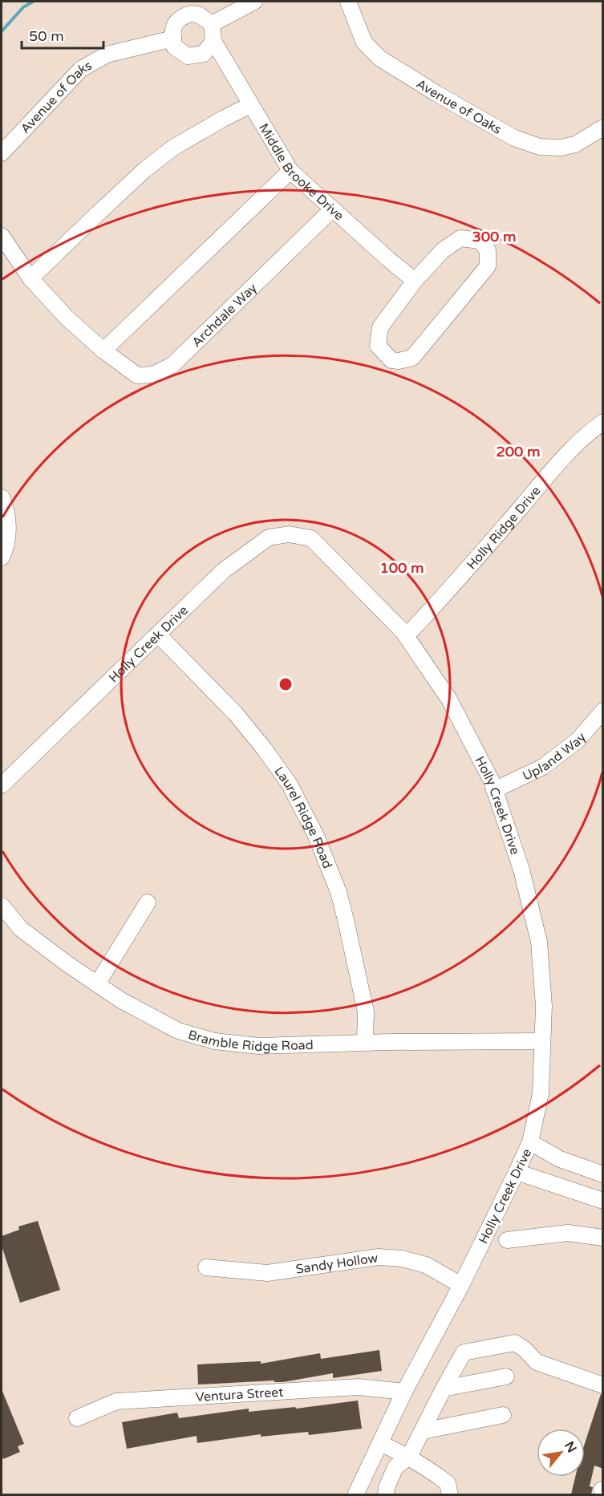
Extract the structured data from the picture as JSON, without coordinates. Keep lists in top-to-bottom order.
{
  "streets": {
    "street": [
      "Avenue of Oaks",
      "Middle Brooke Drive",
      "Archdale Way",
      "Holly Ridge Drive",
      "Holly Creek Drive",
      "Upland Way",
      "Laurel Ridge Road",
      "Bramble Ridge Road",
      "Sandy Hollow",
      "Ventura Street"
    ]
  },
  "crossings": [
    ["Avenue of Oaks", "Middle Brooke Drive"],
    ["Middle Brooke Drive", "Archdale Way"],
    ["Holly Ridge Drive", "Holly Creek Drive"],
    ["Holly Creek Drive", "Upland Way"],
    ["Holly Creek Drive", "Laurel Ridge Road"],
    ["Holly Creek Drive", "Bramble Ridge Road"],
    ["Holly Creek Drive", "Sandy Hollow"],
    ["Holly Creek Drive", "Ventura Street"],
    ["Laurel Ridge Road", "Bramble Ridge Road"]
  ],
  "scale_bar": "50 m",
  "north": "top right",
  "rings": ["300 m", "200 m", "100 m"]
}
